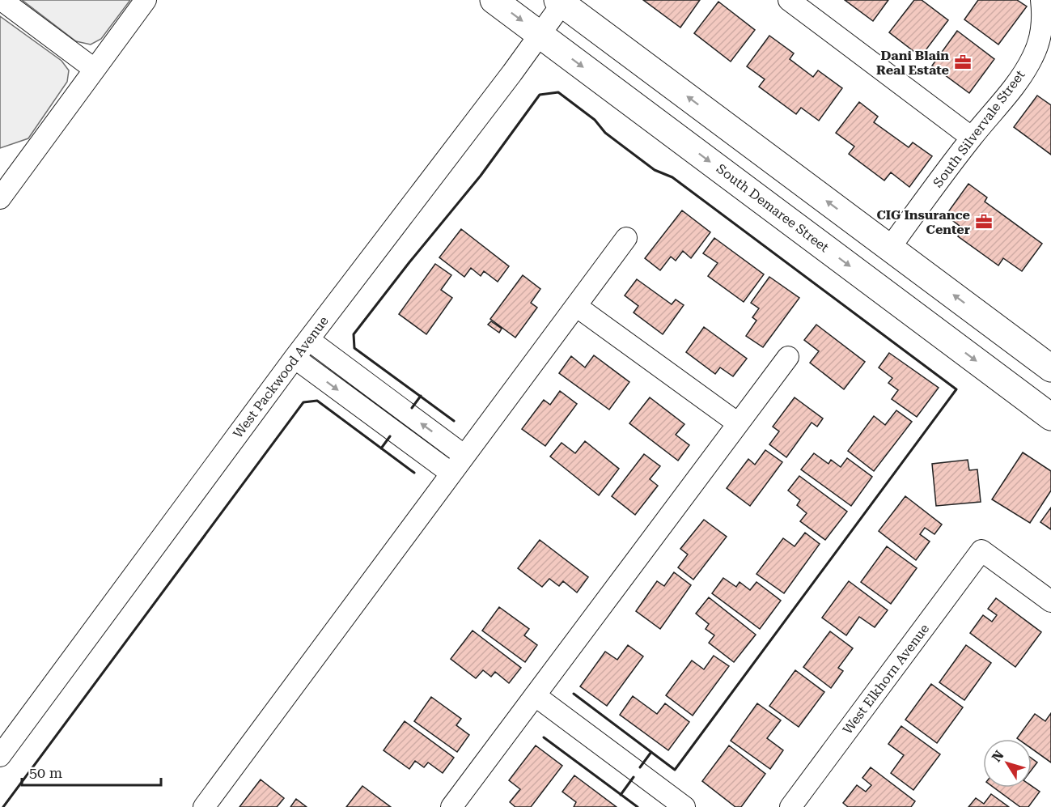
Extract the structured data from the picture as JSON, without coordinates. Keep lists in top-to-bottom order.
{
  "streets": {
    "main road": ["South Demaree Street"],
    "street": ["South Silvervale Street", "West Packwood Avenue", "West Elkhorn Avenue"]
  },
  "crossings": [
    ["South Demaree Street", "West Packwood Avenue"]
  ],
  "places": {
    "office": ["Dani Blain Real Estate", "CIG Insurance Center"]
  },
  "scale_bar": "50 m",
  "north": "top left"
}
